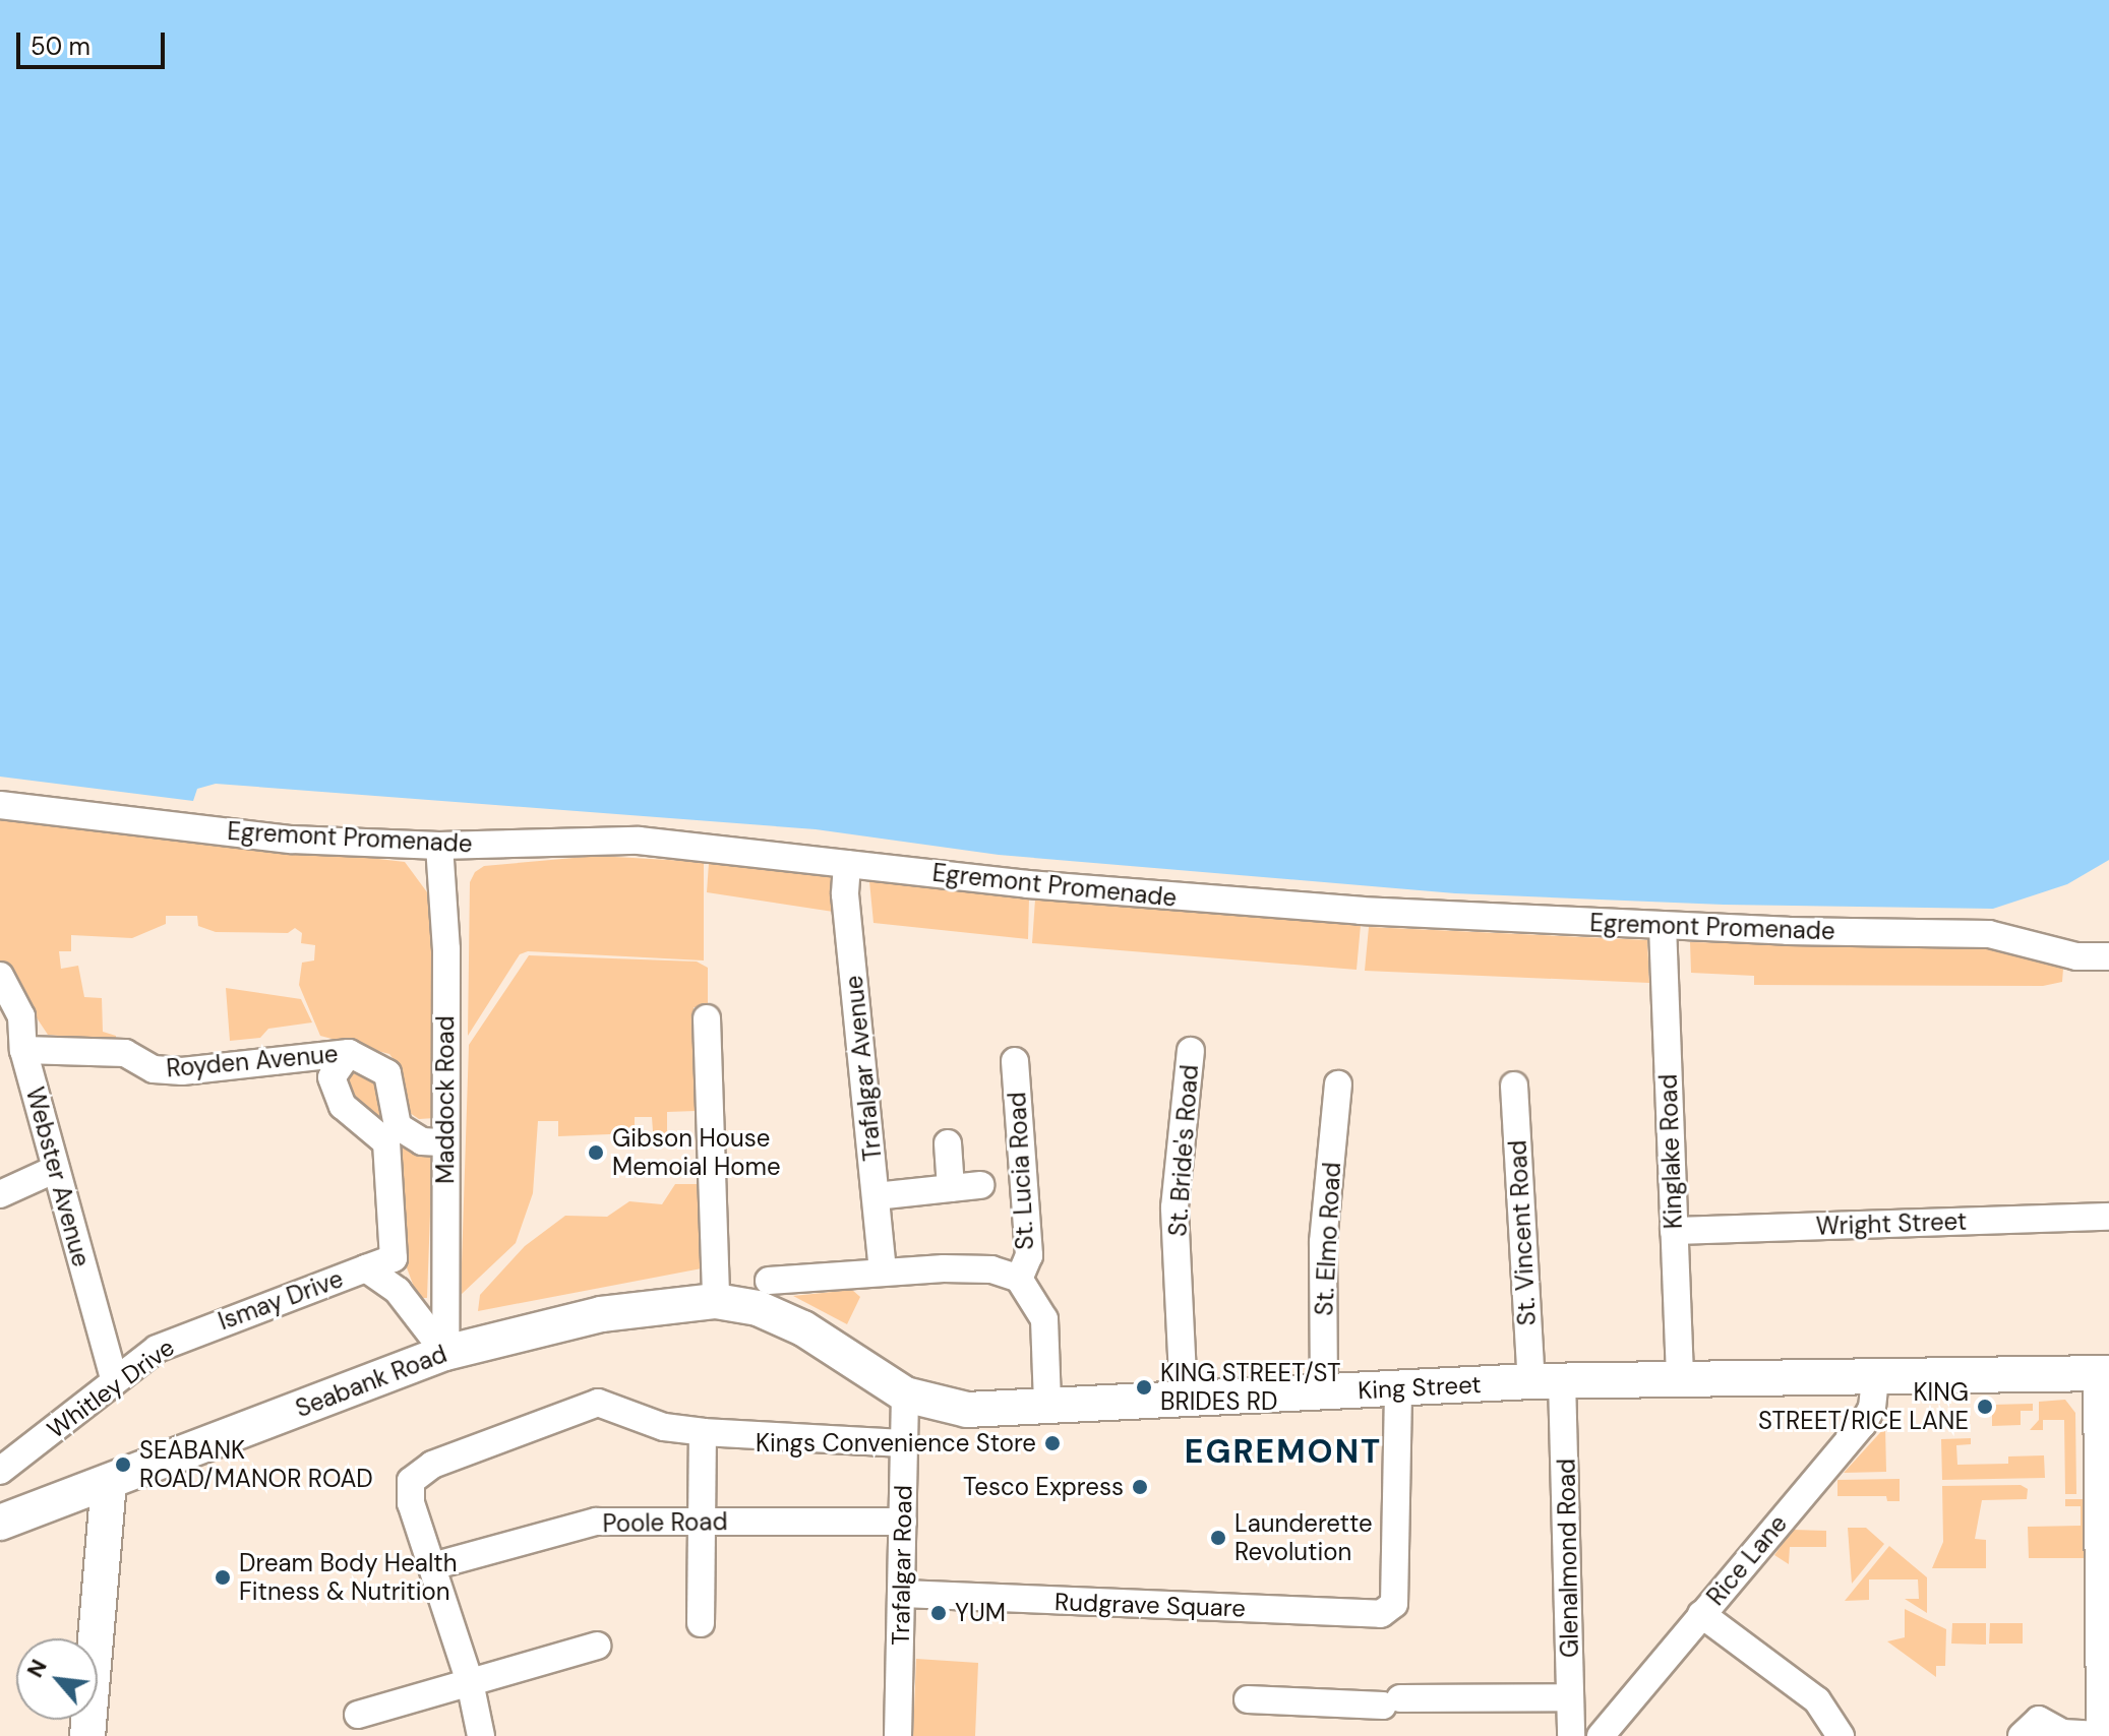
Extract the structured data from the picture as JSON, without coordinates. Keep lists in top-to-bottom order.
{
  "streets": {
    "main road": ["Seabank Road", "King Street"],
    "street": [
      "Egremont Promenade",
      "Royden Avenue",
      "Trafalgar Avenue",
      "Maddock Road",
      "St. Bride's Road",
      "Kinglake Road",
      "St. Lucia Road",
      "Webster Avenue",
      "Wright Street",
      "St. Vincent Road",
      "St. Elmo Road",
      "Ismay Drive",
      "Whitley Drive",
      "Poole Road",
      "Glenalmond Road",
      "Rice Lane",
      "Trafalgar Road",
      "Rudgrave Square"
    ]
  },
  "crossings": [
    ["Egremont Promenade", "Trafalgar Avenue"],
    ["Egremont Promenade", "Maddock Road"],
    ["Egremont Promenade", "Kinglake Road"],
    ["Royden Avenue", "Maddock Road"],
    ["Royden Avenue", "Webster Avenue"],
    ["Royden Avenue", "Ismay Drive"],
    ["Trafalgar Avenue", "Seabank Road"],
    ["Maddock Road", "Seabank Road"],
    ["St. Bride's Road", "King Street"],
    ["Kinglake Road", "Wright Street"],
    ["Kinglake Road", "King Street"],
    ["St. Lucia Road", "Seabank Road"],
    ["Webster Avenue", "Whitley Drive"],
    ["St. Vincent Road", "King Street"],
    ["St. Vincent Road", "Glenalmond Road"],
    ["St. Elmo Road", "King Street"],
    ["Ismay Drive", "Whitley Drive"],
    ["Seabank Road", "King Street"],
    ["King Street", "Glenalmond Road"],
    ["King Street", "Rice Lane"],
    ["King Street", "Trafalgar Road"],
    ["King Street", "Rudgrave Square"],
    ["Poole Road", "Trafalgar Road"],
    ["Trafalgar Road", "Rudgrave Square"]
  ],
  "districts": ["EGREMONT"],
  "places": [
    "Gibson House Memoial Home",
    "KING STREET/ST BRIDES RD",
    "KING STREET/RICE LANE",
    "Kings Convenience Store",
    "SEABANK ROAD/MANOR ROAD",
    "Tesco Express",
    "Launderette Revolution",
    "Dream Body Health Fitness & Nutrition",
    "YUM"
  ],
  "scale_bar": "50 m",
  "north": "top left"
}
